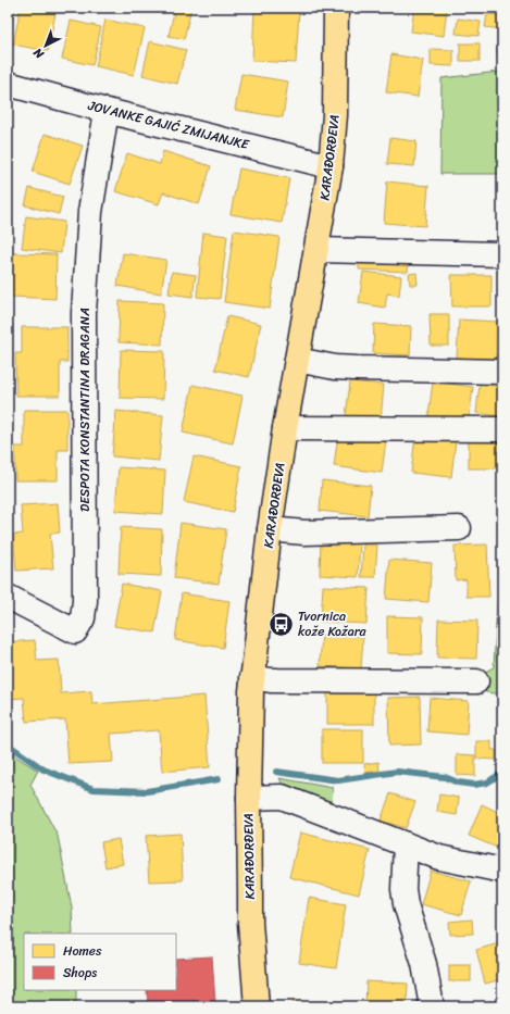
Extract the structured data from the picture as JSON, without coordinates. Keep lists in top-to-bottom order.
{
  "streets": {
    "main road": ["KARAĐORĐEVA"],
    "street": ["JOVANKE GAJIĆ ZMIJANJKE", "DESPOTA KONSTANTINA DRAGANA"]
  },
  "crossings": [
    ["JOVANKE GAJIĆ ZMIJANJKE", "KARAĐORĐEVA"],
    ["JOVANKE GAJIĆ ZMIJANJKE", "DESPOTA KONSTANTINA DRAGANA"]
  ],
  "places": {
    "bus stop": ["Tvornica kože Kožara"]
  },
  "legend": ["Homes", "Shops"],
  "north": "bottom left"
}
